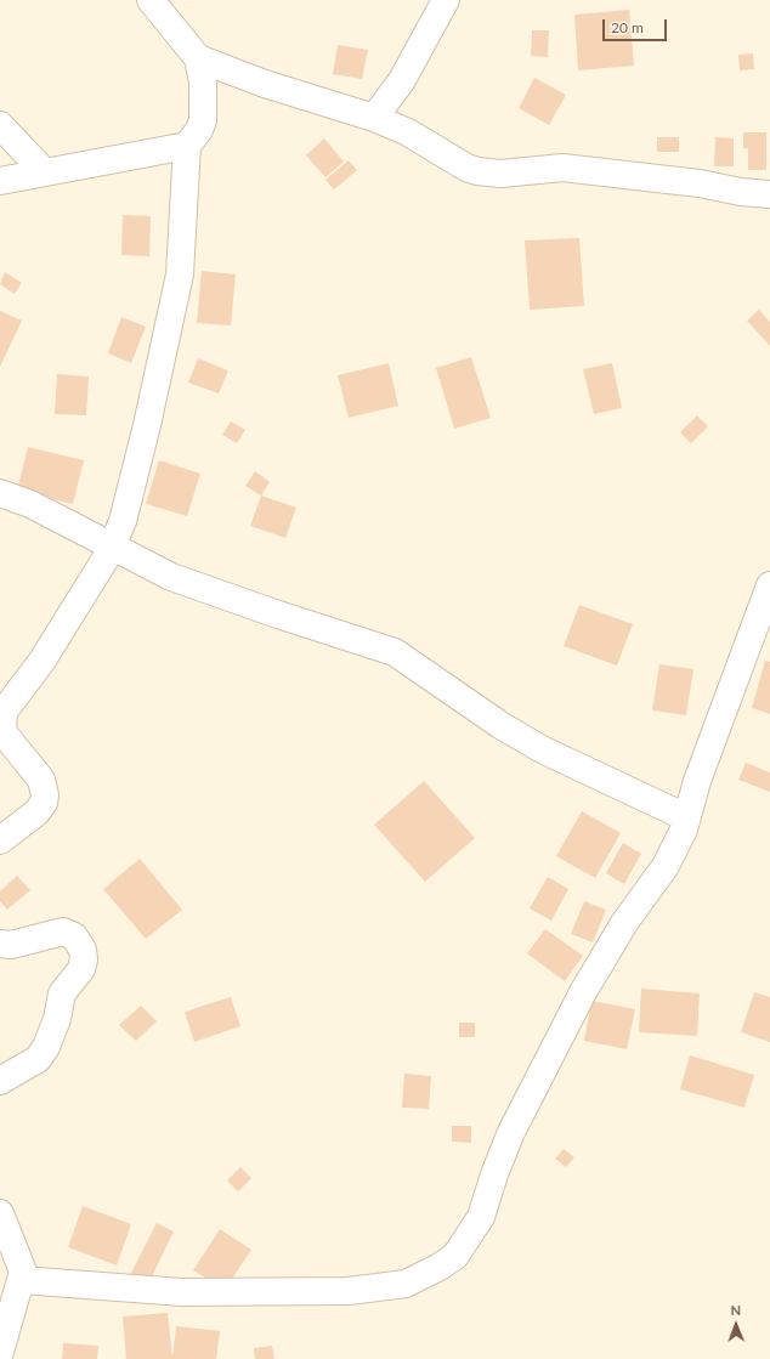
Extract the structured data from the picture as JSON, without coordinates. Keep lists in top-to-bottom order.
{
  "scale_bar": "20 m",
  "north": "top"
}
